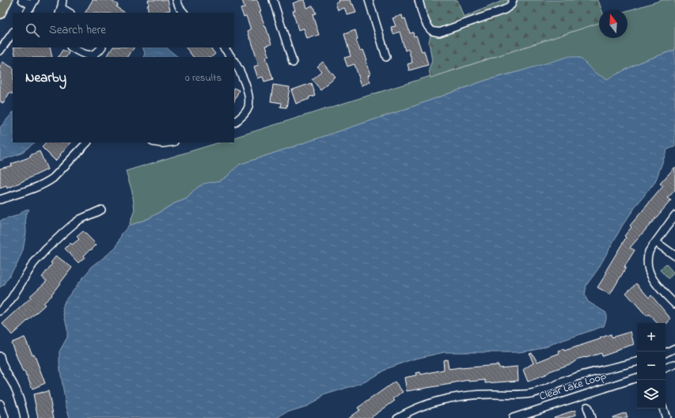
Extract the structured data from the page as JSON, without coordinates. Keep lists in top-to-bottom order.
{
  "streets": {
    "street": ["Clear Lake Loop"]
  },
  "north": "top",
  "page": {
    "search": "Search here",
    "heading": ["Nearby", "0 results"],
    "map_buttons": ["+", "−"]
  }
}
